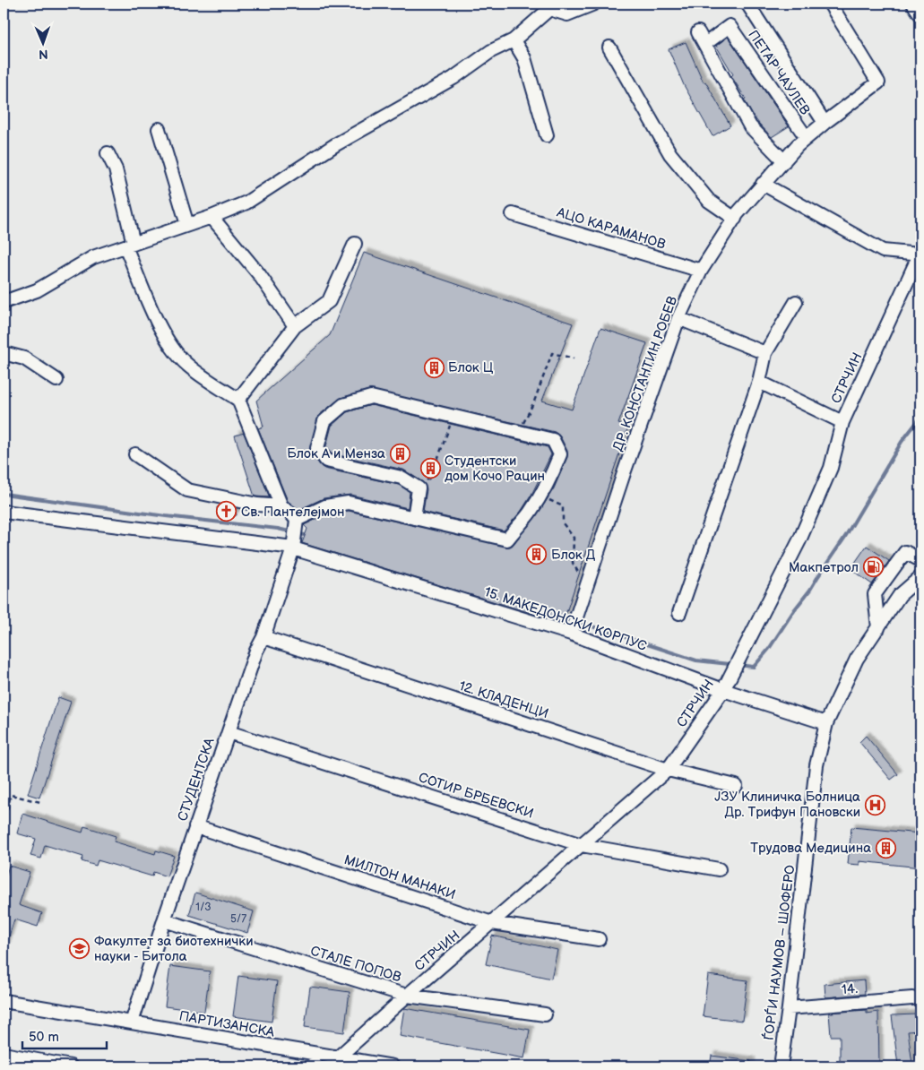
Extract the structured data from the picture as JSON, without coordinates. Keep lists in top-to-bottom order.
{
  "streets": {
    "street": [
      "ПЕТАР ЧАУЛЕВ",
      "АЦО КАРАМАНОВ",
      "ДР. КОНСТАНТИН РОБЕВ",
      "СТРЧИН",
      "15. МАКЕДОНСКИ КОРПУС",
      "12. КЛАДЕНЦИ",
      "СТУДЕНТСКА",
      "СОТИР БРБЕВСКИ",
      "МИЛТОН МАНАКИ",
      "ЃОРЃИ НАУМОВ – ШОФЕРО",
      "СТАЛЕ ПОПОВ",
      "14.",
      "ПАРТИЗАНСКА"
    ]
  },
  "crossings": [
    ["ПЕТАР ЧАУЛЕВ", "ДР. КОНСТАНТИН РОБЕВ"],
    ["АЦО КАРАМАНОВ", "ДР. КОНСТАНТИН РОБЕВ"],
    ["ДР. КОНСТАНТИН РОБЕВ", "15. МАКЕДОНСКИ КОРПУС"],
    ["СТРЧИН", "15. МАКЕДОНСКИ КОРПУС"],
    ["СТРЧИН", "12. КЛАДЕНЦИ"],
    ["СТРЧИН", "СОТИР БРБЕВСКИ"],
    ["СТРЧИН", "МИЛТОН МАНАКИ"],
    ["СТРЧИН", "СТАЛЕ ПОПОВ"],
    ["СТРЧИН", "ПАРТИЗАНСКА"],
    ["15. МАКЕДОНСКИ КОРПУС", "СТУДЕНТСКА"],
    ["15. МАКЕДОНСКИ КОРПУС", "ЃОРЃИ НАУМОВ – ШОФЕРО"],
    ["12. КЛАДЕНЦИ", "СТУДЕНТСКА"],
    ["СТУДЕНТСКА", "СОТИР БРБЕВСКИ"],
    ["СТУДЕНТСКА", "МИЛТОН МАНАКИ"],
    ["СТУДЕНТСКА", "СТАЛЕ ПОПОВ"],
    ["СТУДЕНТСКА", "ПАРТИЗАНСКА"],
    ["ЃОРЃИ НАУМОВ – ШОФЕРО", "14."]
  ],
  "places": {
    "building": [
      "Блок Ц",
      "Блок А и Менза",
      "Студентски дом Кочо Рацин",
      "Блок Д",
      "Трудова Медицина"
    ],
    "church": ["Св. Пантелејмон"],
    "fuel station": ["Макпетрол"],
    "hospital": ["ЈЗУ Клиничка Болница Др. Трифун Пановски"],
    "school or university": ["Факултет за биотехнички науки - Битола"]
  },
  "house_numbers": ["1/3", "5/7"],
  "scale_bar": "50 m",
  "north": "bottom"
}
